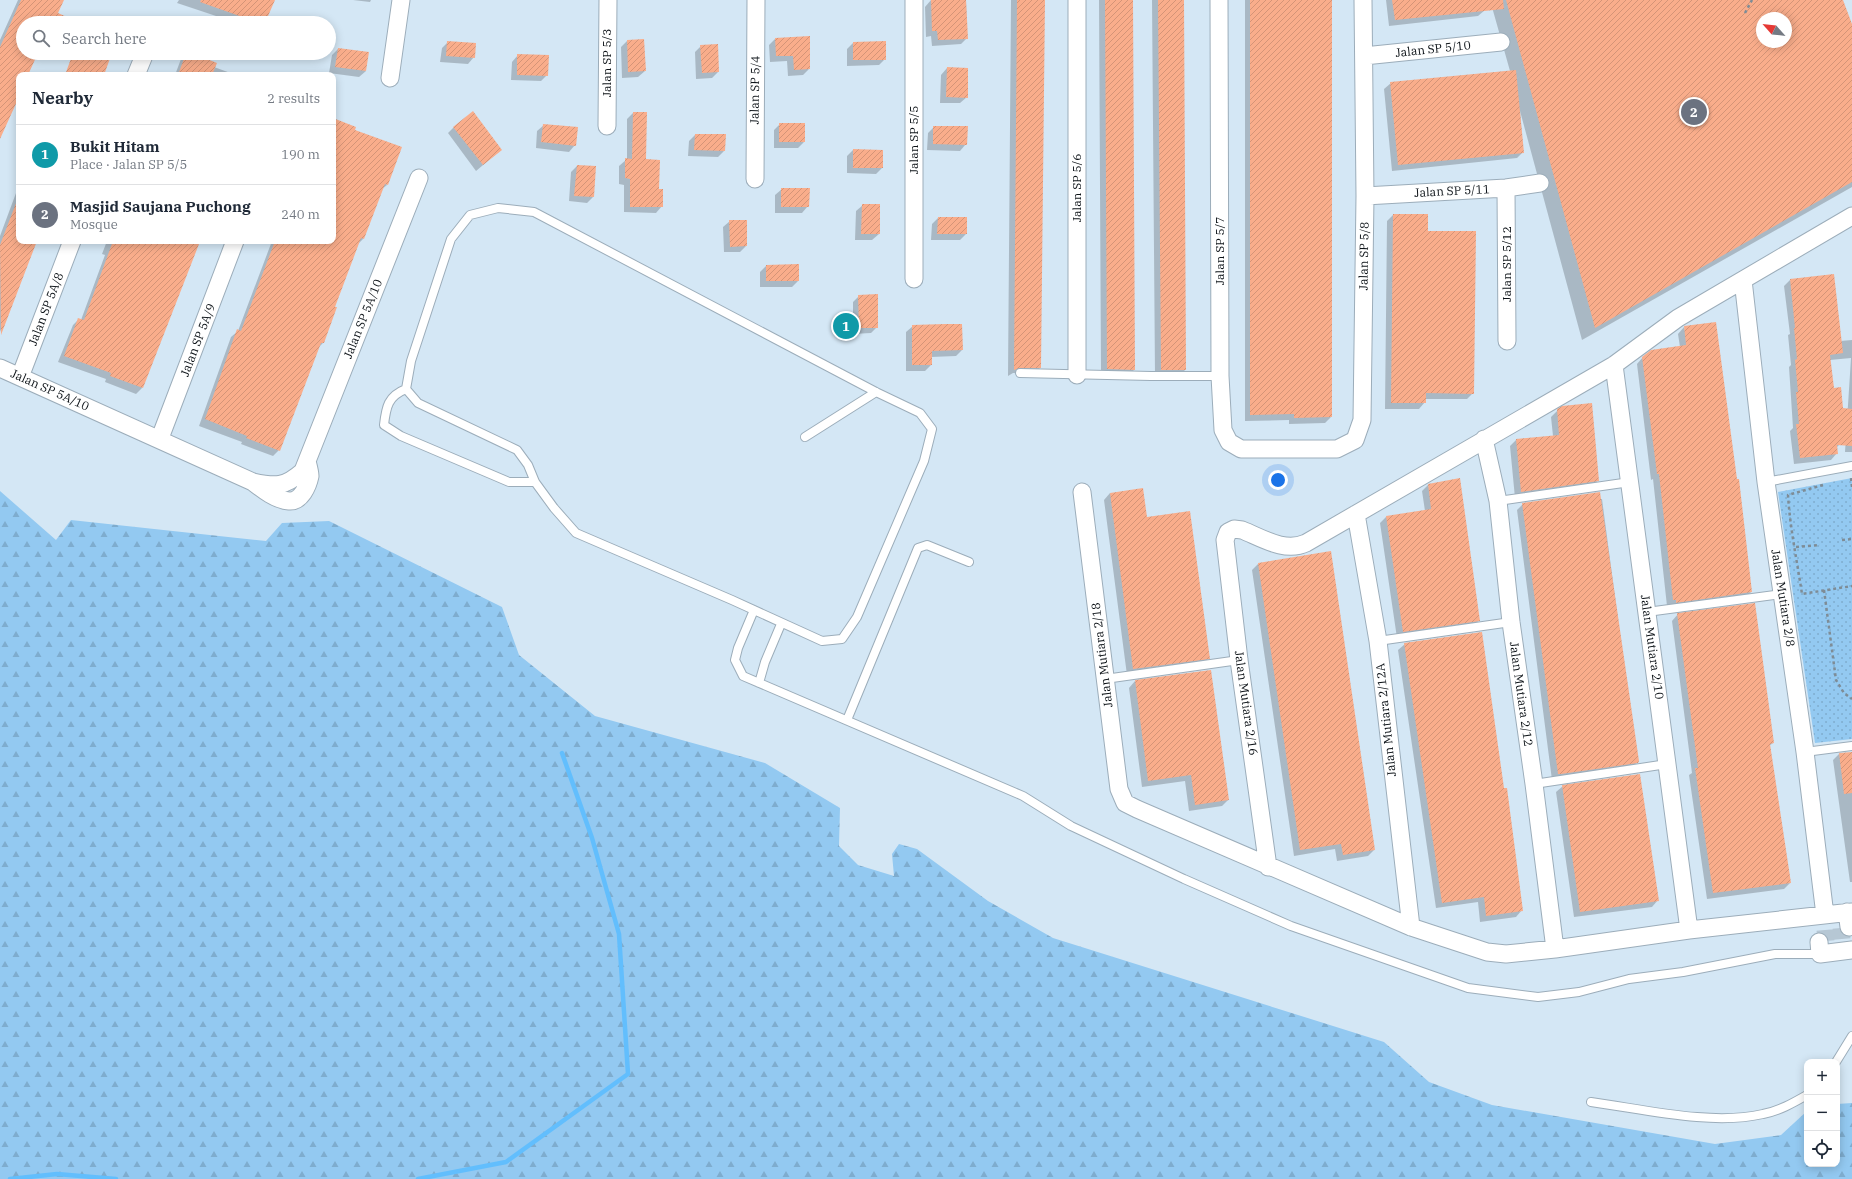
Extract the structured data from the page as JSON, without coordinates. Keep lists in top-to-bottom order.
{
  "streets": {
    "street": [
      "Jalan SP 5/10",
      "Jalan SP 5/3",
      "Jalan SP 5/4",
      "Jalan SP 5/5",
      "Jalan SP 5/6",
      "Jalan SP 5/11",
      "Jalan SP 5/7",
      "Jalan SP 5/8",
      "Jalan SP 5/12",
      "Jalan SP 5A/8",
      "Jalan SP 5A/10",
      "Jalan SP 5A/9",
      "Jalan Mutiara 2/8",
      "Jalan Mutiara 2/10",
      "Jalan Mutiara 2/18",
      "Jalan Mutiara 2/12",
      "Jalan Mutiara 2/16",
      "Jalan Mutiara 2/12A"
    ]
  },
  "crossings": [
    ["Jalan SP 5/10", "Jalan SP 5/8"],
    ["Jalan SP 5/11", "Jalan SP 5/8"],
    ["Jalan SP 5/11", "Jalan SP 5/12"],
    ["Jalan SP 5/7", "Jalan SP 5/8"],
    ["Jalan SP 5A/8", "Jalan SP 5A/10"],
    ["Jalan SP 5A/10", "Jalan SP 5A/9"],
    ["Jalan Mutiara 2/8", "Jalan Mutiara 2/18"],
    ["Jalan Mutiara 2/10", "Jalan Mutiara 2/18"],
    ["Jalan Mutiara 2/18", "Jalan Mutiara 2/12"],
    ["Jalan Mutiara 2/18", "Jalan Mutiara 2/16"],
    ["Jalan Mutiara 2/18", "Jalan Mutiara 2/12A"],
    ["Jalan Mutiara 2/16", "Jalan Mutiara 2/12A"]
  ],
  "north": "top left",
  "page": {
    "search": "Search here",
    "heading": ["Nearby", "2 results"],
    "pins": ["2", "1"],
    "list": [
      {
        "mark": "1",
        "name": "Bukit Hitam",
        "note": "Place · Jalan SP 5/5",
        "value": "190 m"
      },
      {
        "mark": "2",
        "name": "Masjid Saujana Puchong",
        "note": "Mosque",
        "value": "240 m"
      }
    ],
    "map_buttons": ["+", "−"]
  }
}
